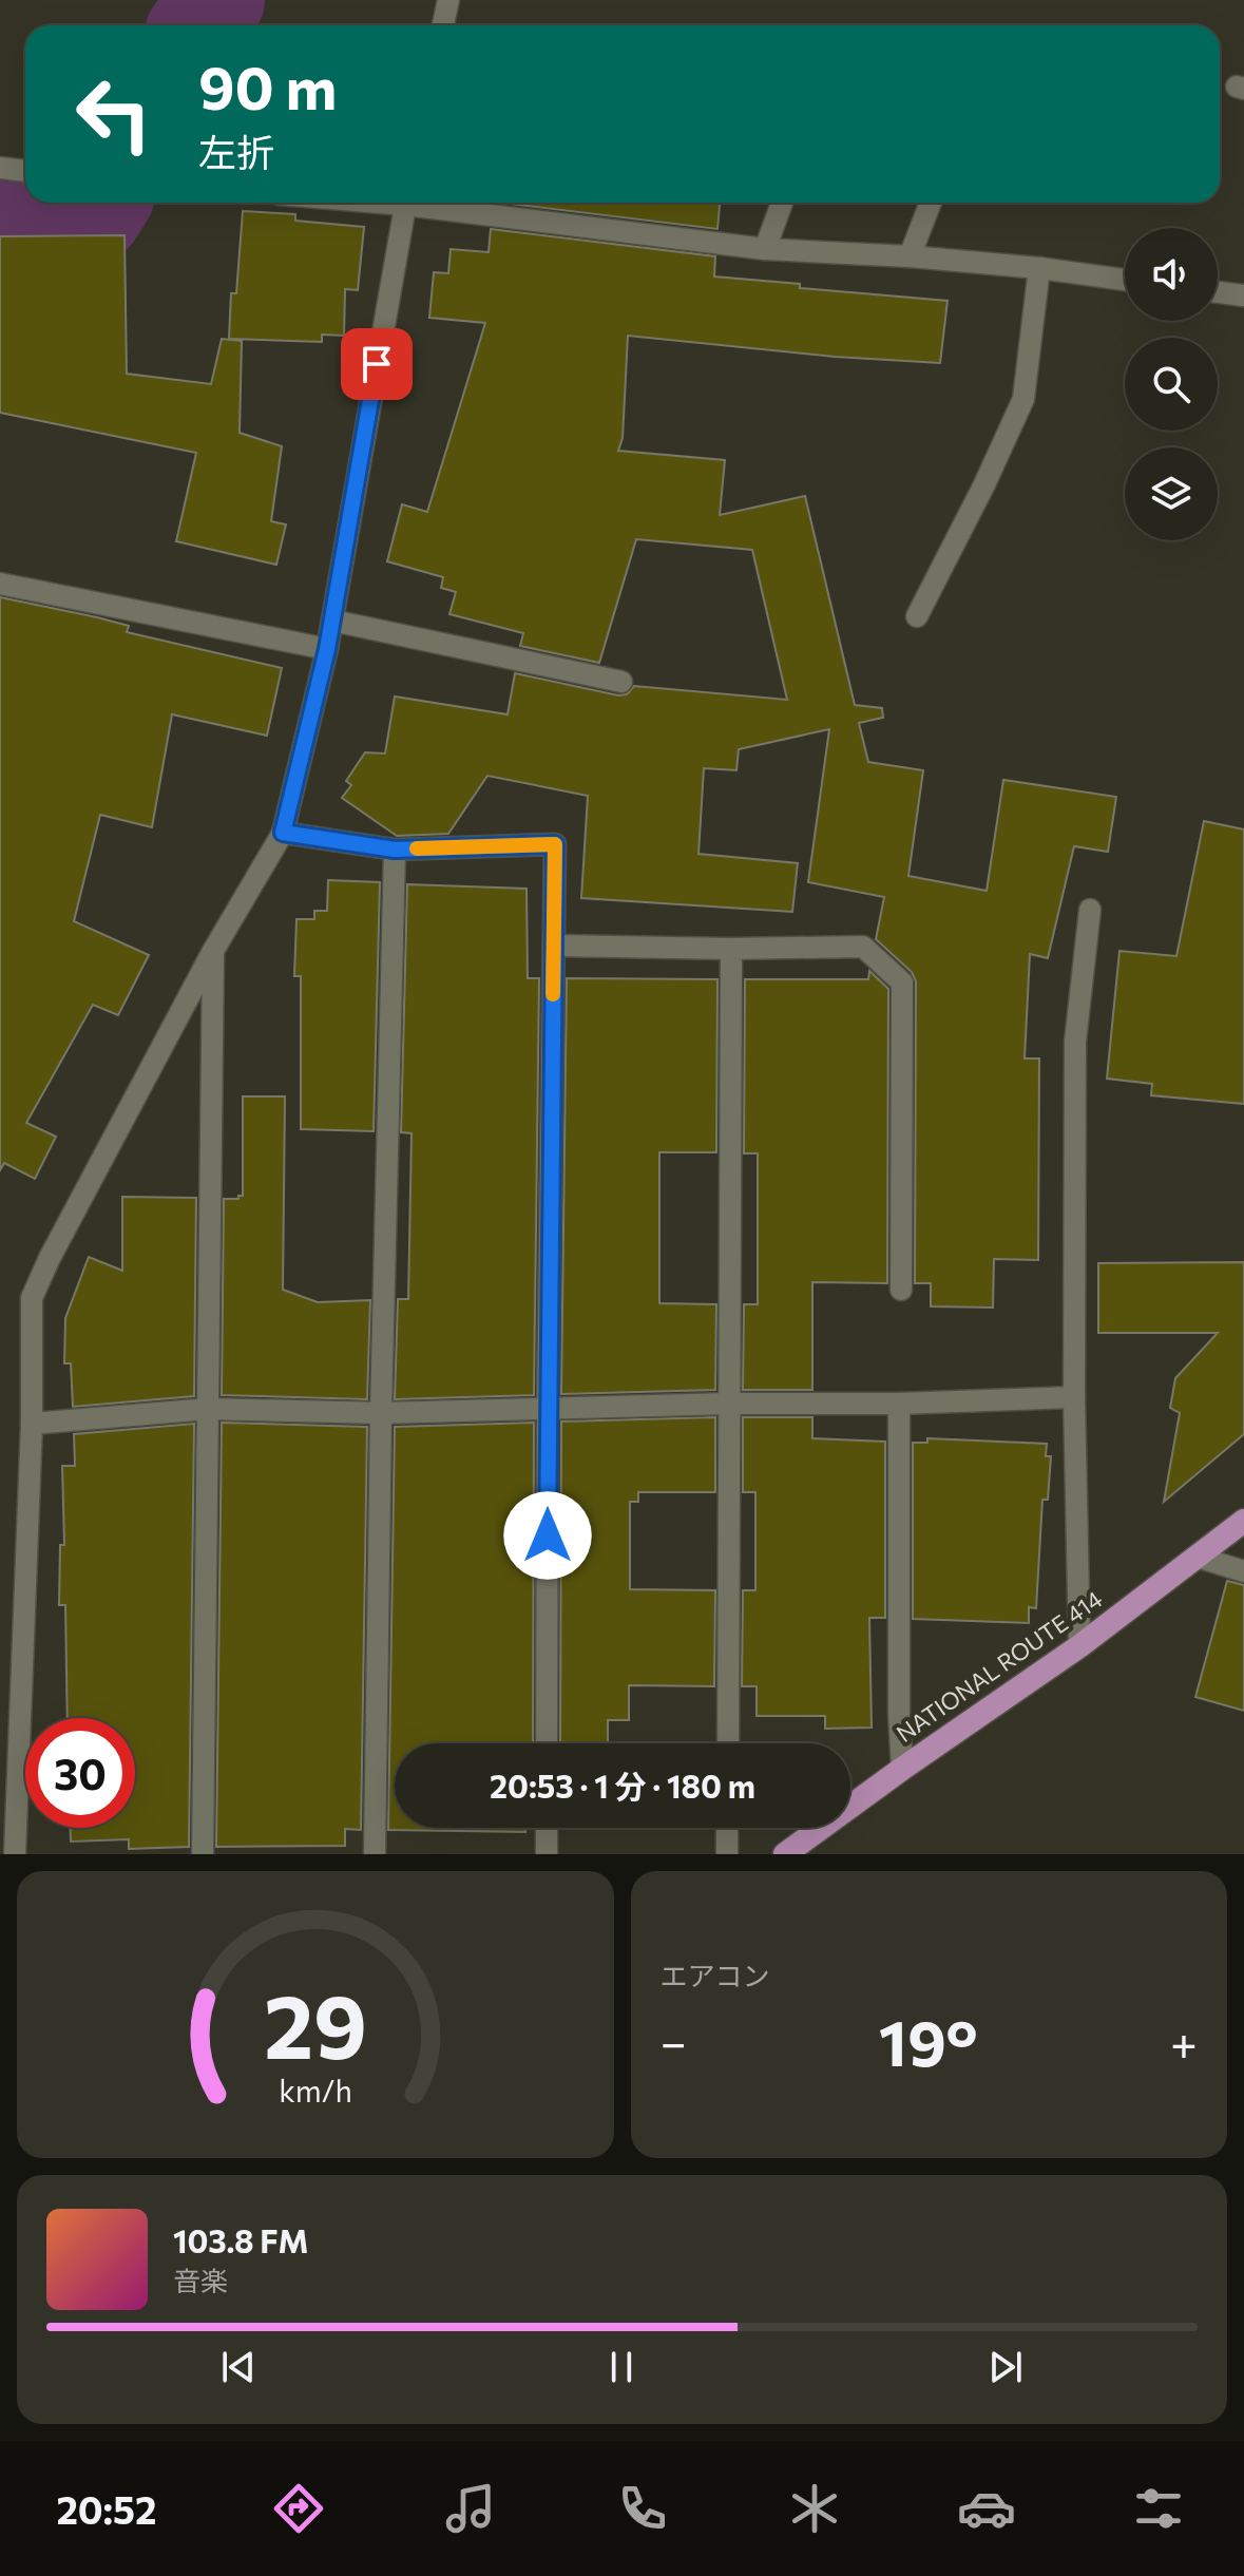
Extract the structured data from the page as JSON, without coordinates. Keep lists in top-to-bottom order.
{
  "streets": {
    "highway": ["NATIONAL ROUTE 414"]
  },
  "page": {
    "turn": ["90 m", "左折"],
    "limit": "30",
    "trip": "20:53 · 1 分 · 180 m",
    "tile": "エアコン",
    "heat": ["−", "19°", "+"],
    "song": ["103.8 FM", "音楽"],
    "tabs": "20:52",
    "gauge": ["29", "km/h"]
  }
}
